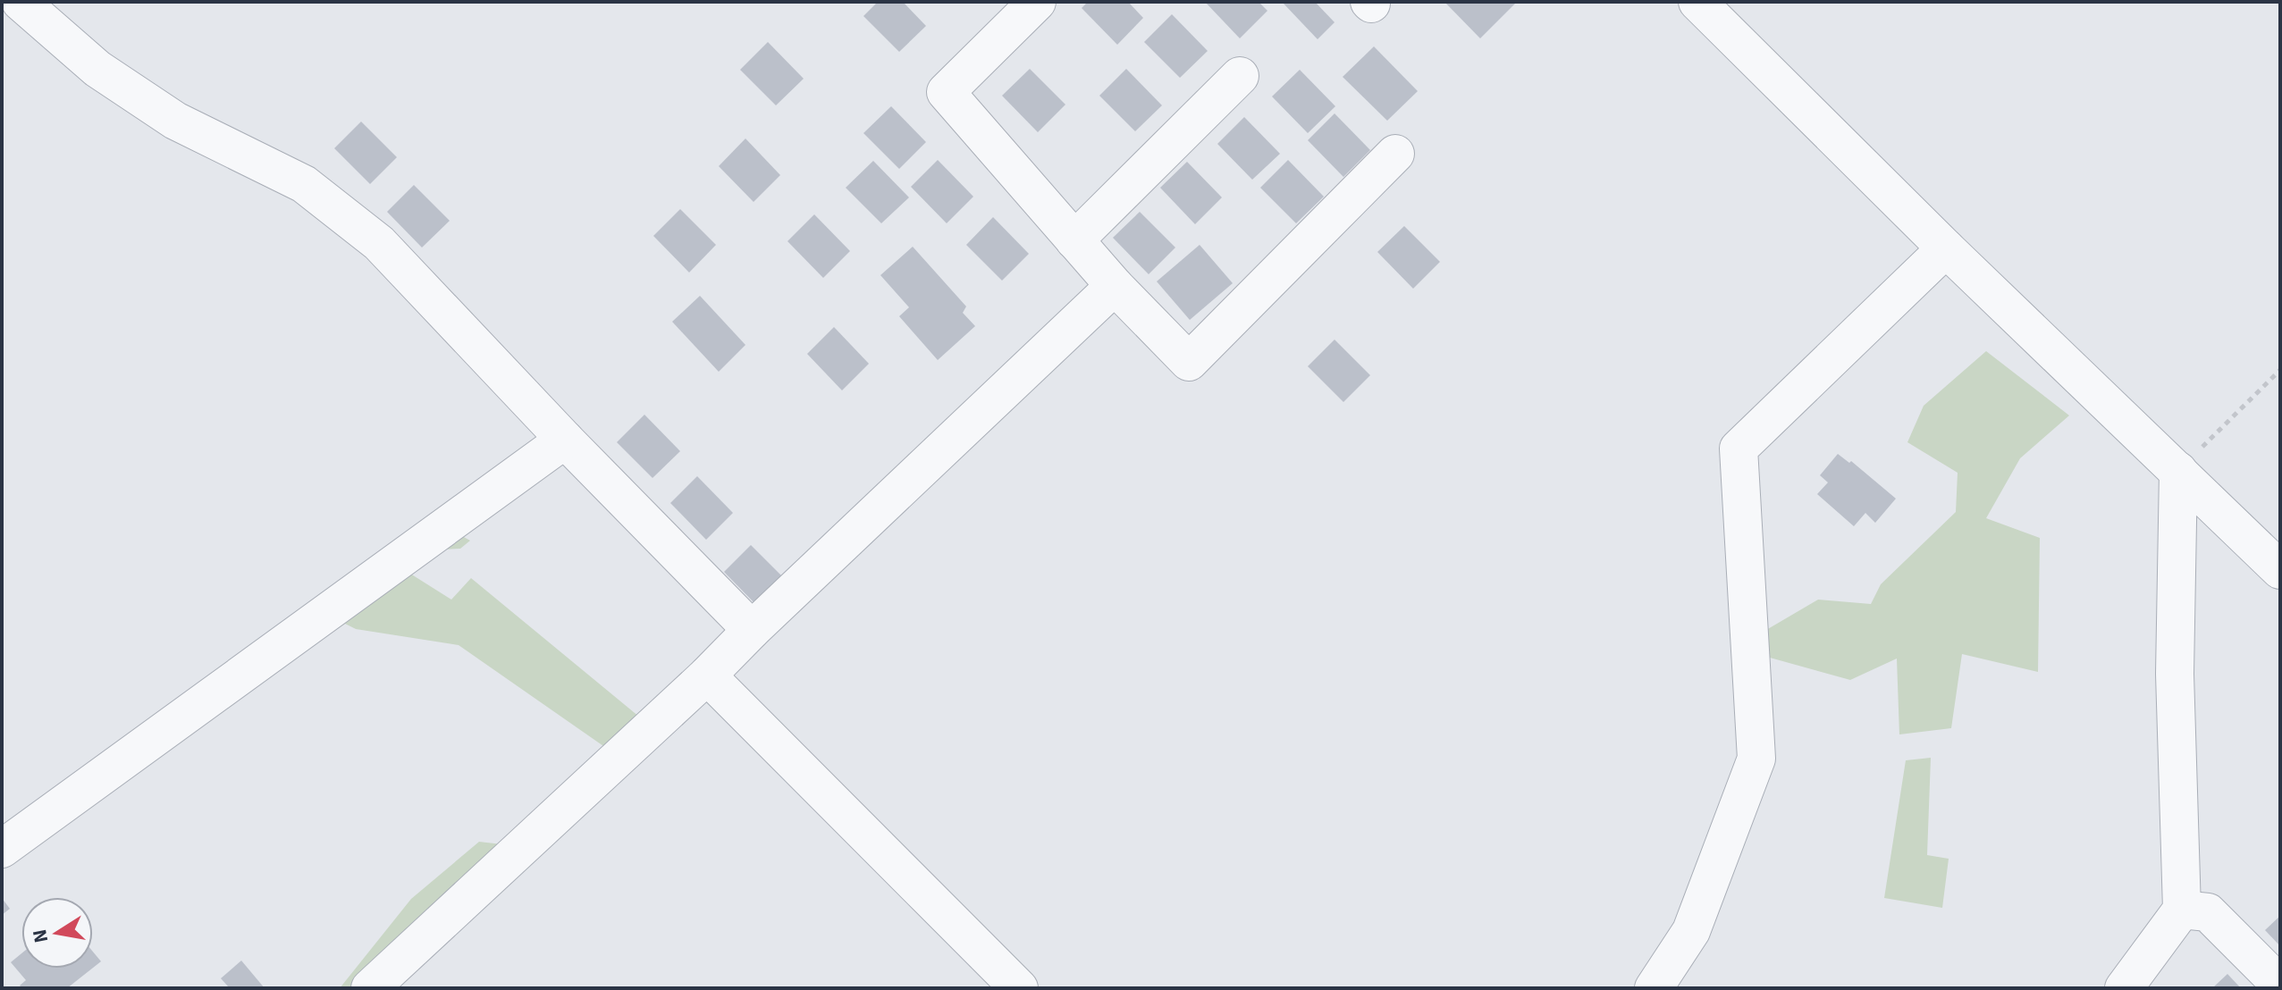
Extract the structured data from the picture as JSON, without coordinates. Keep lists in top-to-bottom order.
{
  "north": "left"
}
